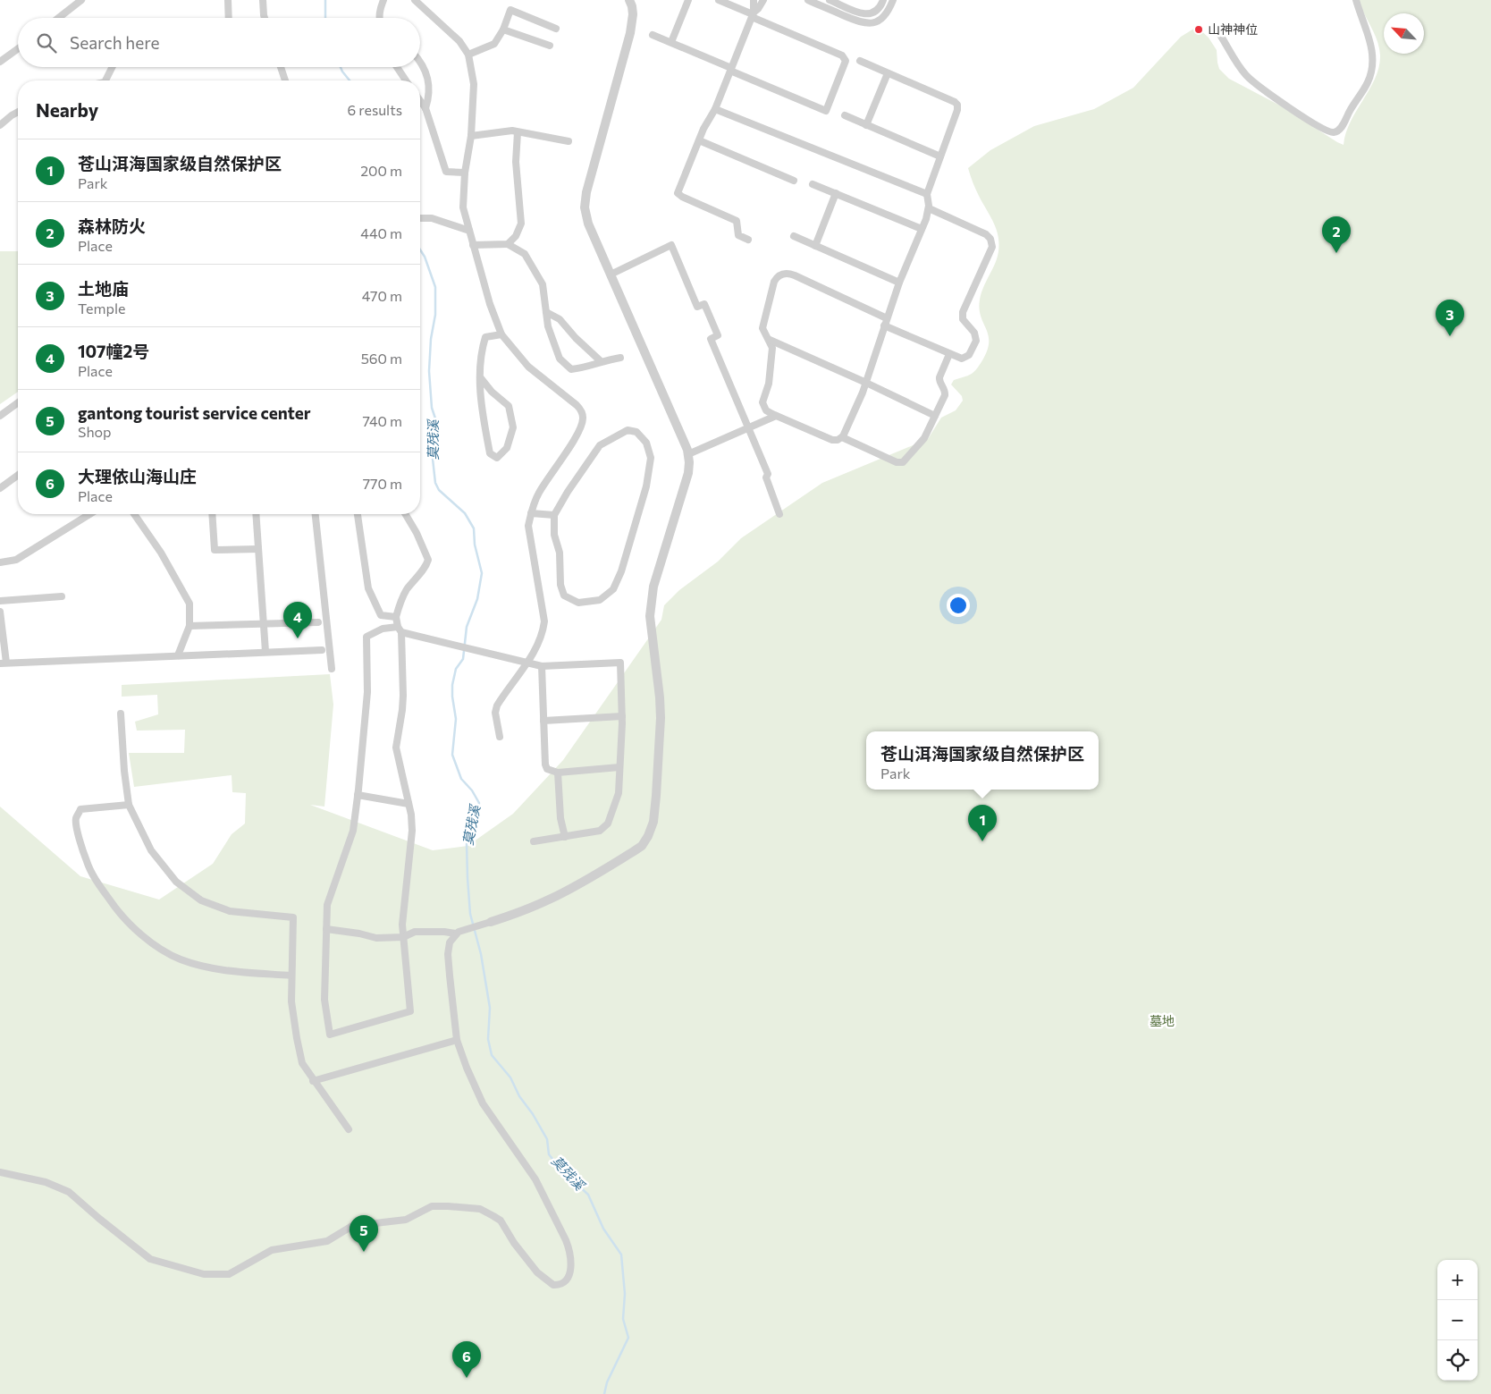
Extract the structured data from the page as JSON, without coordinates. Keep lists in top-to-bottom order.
{
  "water": ["莫残溪"],
  "parks": ["墓地"],
  "places": ["山神神位"],
  "north": "top left",
  "page": {
    "search": "Search here",
    "heading": ["Nearby", "6 results"],
    "list": [
      {
        "mark": "1",
        "name": "苍山洱海国家级自然保护区",
        "note": "Park",
        "value": "200 m"
      },
      {
        "mark": "2",
        "name": "森林防火",
        "note": "Place",
        "value": "440 m"
      },
      {
        "mark": "3",
        "name": "土地庙",
        "note": "Temple",
        "value": "470 m"
      },
      {
        "mark": "4",
        "name": "107幢2号",
        "note": "Place",
        "value": "560 m"
      },
      {
        "mark": "5",
        "name": "gantong tourist service center",
        "note": "Shop",
        "value": "740 m"
      },
      {
        "mark": "6",
        "name": "大理依山海山庄",
        "note": "Place",
        "value": "770 m"
      }
    ],
    "pins": [
      "2",
      "3",
      "4",
      "1",
      "5",
      "6"
    ],
    "popup": ["苍山洱海国家级自然保护区", "Park"],
    "map_buttons": ["+", "−"]
  }
}
